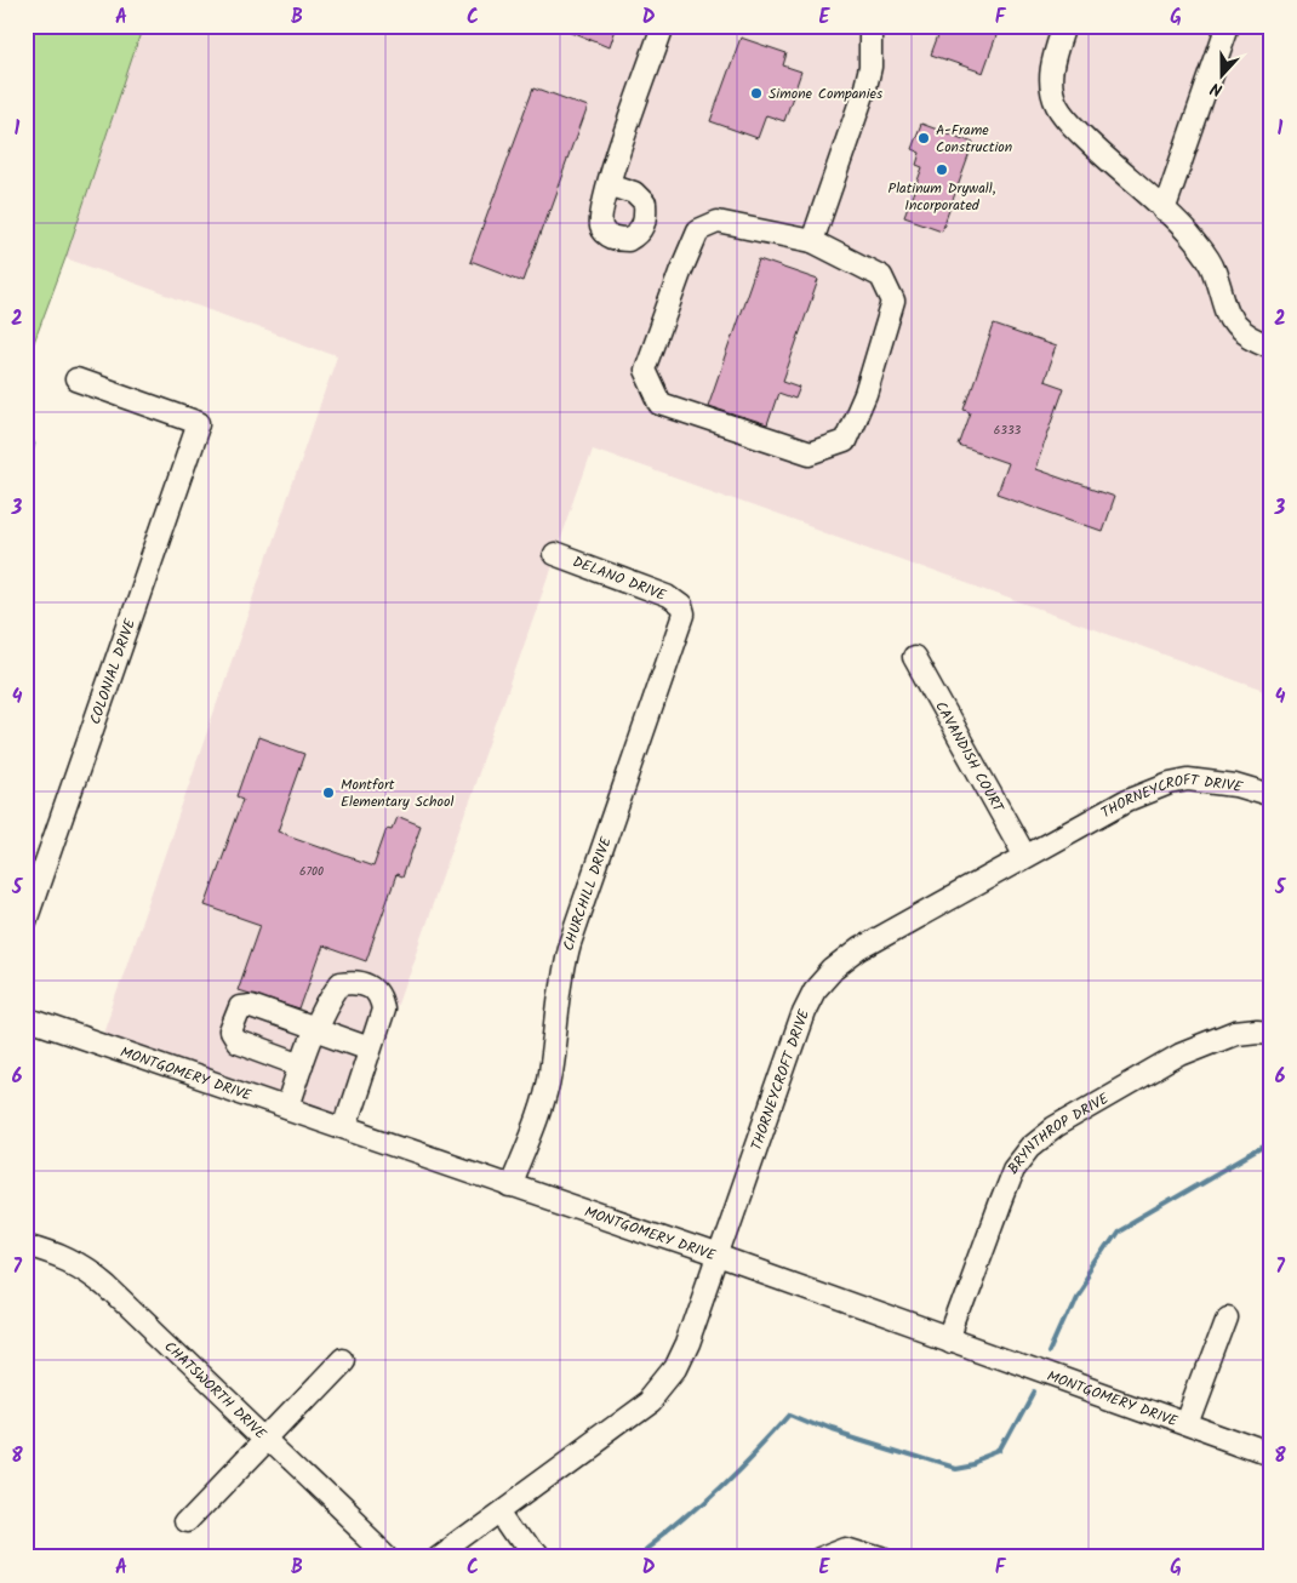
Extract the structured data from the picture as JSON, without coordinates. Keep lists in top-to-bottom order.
{
  "streets": {
    "street": [
      "DELANO DRIVE",
      "COLONIAL DRIVE",
      "CAVANDISH COURT",
      "THORNEYCROFT DRIVE",
      "CHURCHILL DRIVE",
      "MONTGOMERY DRIVE",
      "BRYNTHROP DRIVE",
      "CHATSWORTH DRIVE"
    ]
  },
  "crossings": [
    ["DELANO DRIVE", "CHURCHILL DRIVE"],
    ["CAVANDISH COURT", "THORNEYCROFT DRIVE"],
    ["THORNEYCROFT DRIVE", "MONTGOMERY DRIVE"],
    ["CHURCHILL DRIVE", "MONTGOMERY DRIVE"],
    ["MONTGOMERY DRIVE", "BRYNTHROP DRIVE"]
  ],
  "places": [
    "Simone Companies",
    "A-Frame Construction",
    "Platinum Drywall, Incorporated",
    "Montfort Elementary School"
  ],
  "house_numbers": ["6333", "6700"],
  "north": "bottom",
  "grid": {
    "columns": [
      "A",
      "B",
      "C",
      "D",
      "E",
      "F",
      "G"
    ],
    "rows": [
      "1",
      "2",
      "3",
      "4",
      "5",
      "6",
      "7",
      "8"
    ]
  }
}
